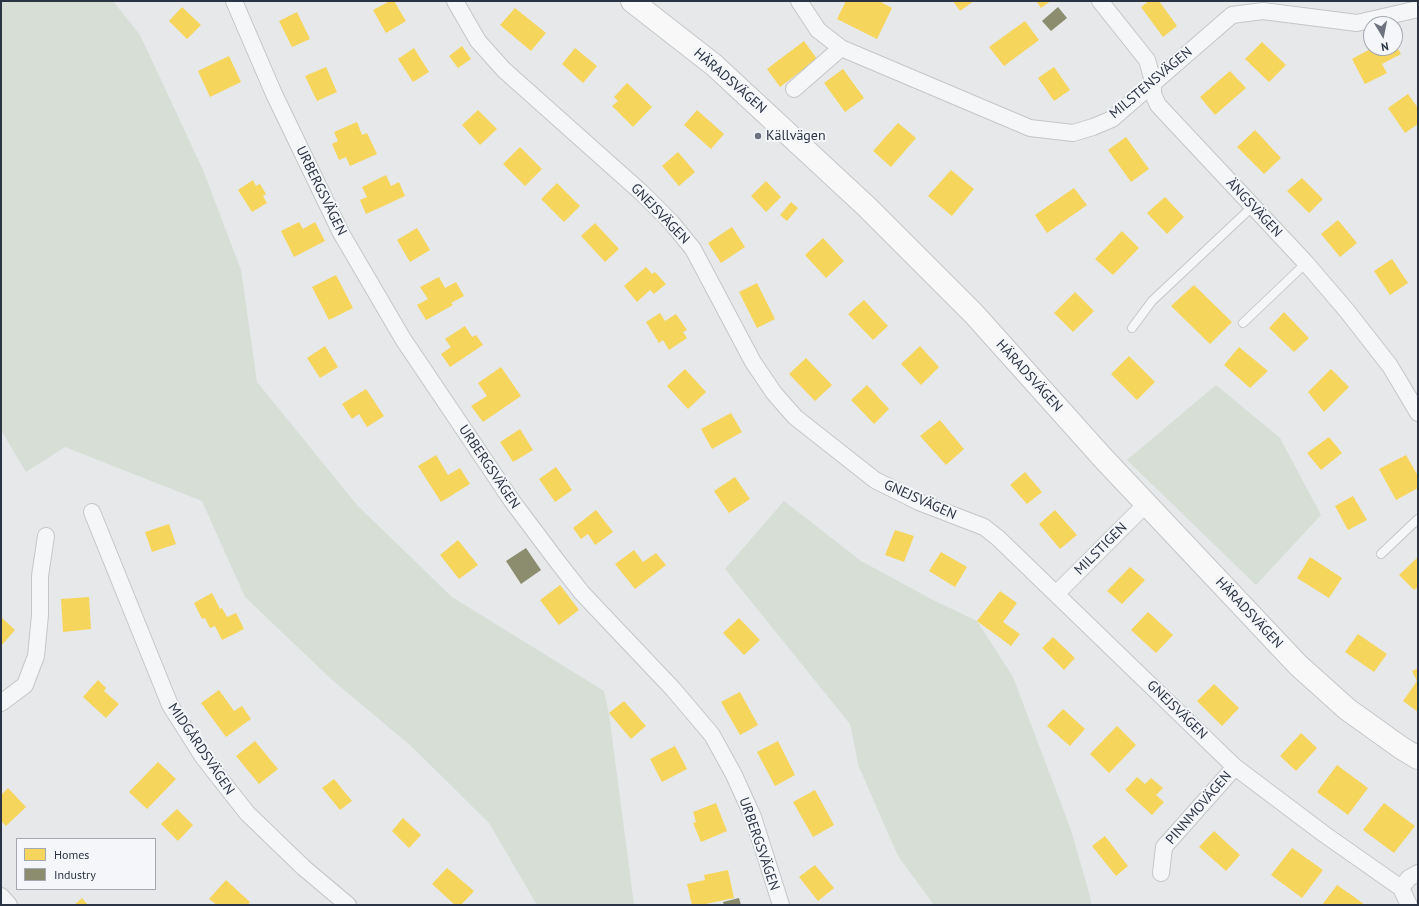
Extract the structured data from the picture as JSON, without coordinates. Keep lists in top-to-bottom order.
{
  "streets": {
    "street": [
      "HÄRADSVÄGEN",
      "MILSTENSVÄGEN",
      "URBERGSVÄGEN",
      "ÄNGSVÄGEN",
      "GNEJSVÄGEN",
      "MILSTIGEN",
      "MIDGÅRDSVÄGEN",
      "PINNMOVÄGEN"
    ]
  },
  "crossings": [
    ["HÄRADSVÄGEN", "MILSTIGEN"],
    ["MILSTENSVÄGEN", "ÄNGSVÄGEN"],
    ["GNEJSVÄGEN", "MILSTIGEN"],
    ["GNEJSVÄGEN", "PINNMOVÄGEN"]
  ],
  "places": ["Källvägen"],
  "legend": ["Homes", "Industry"],
  "north": "bottom"
}
